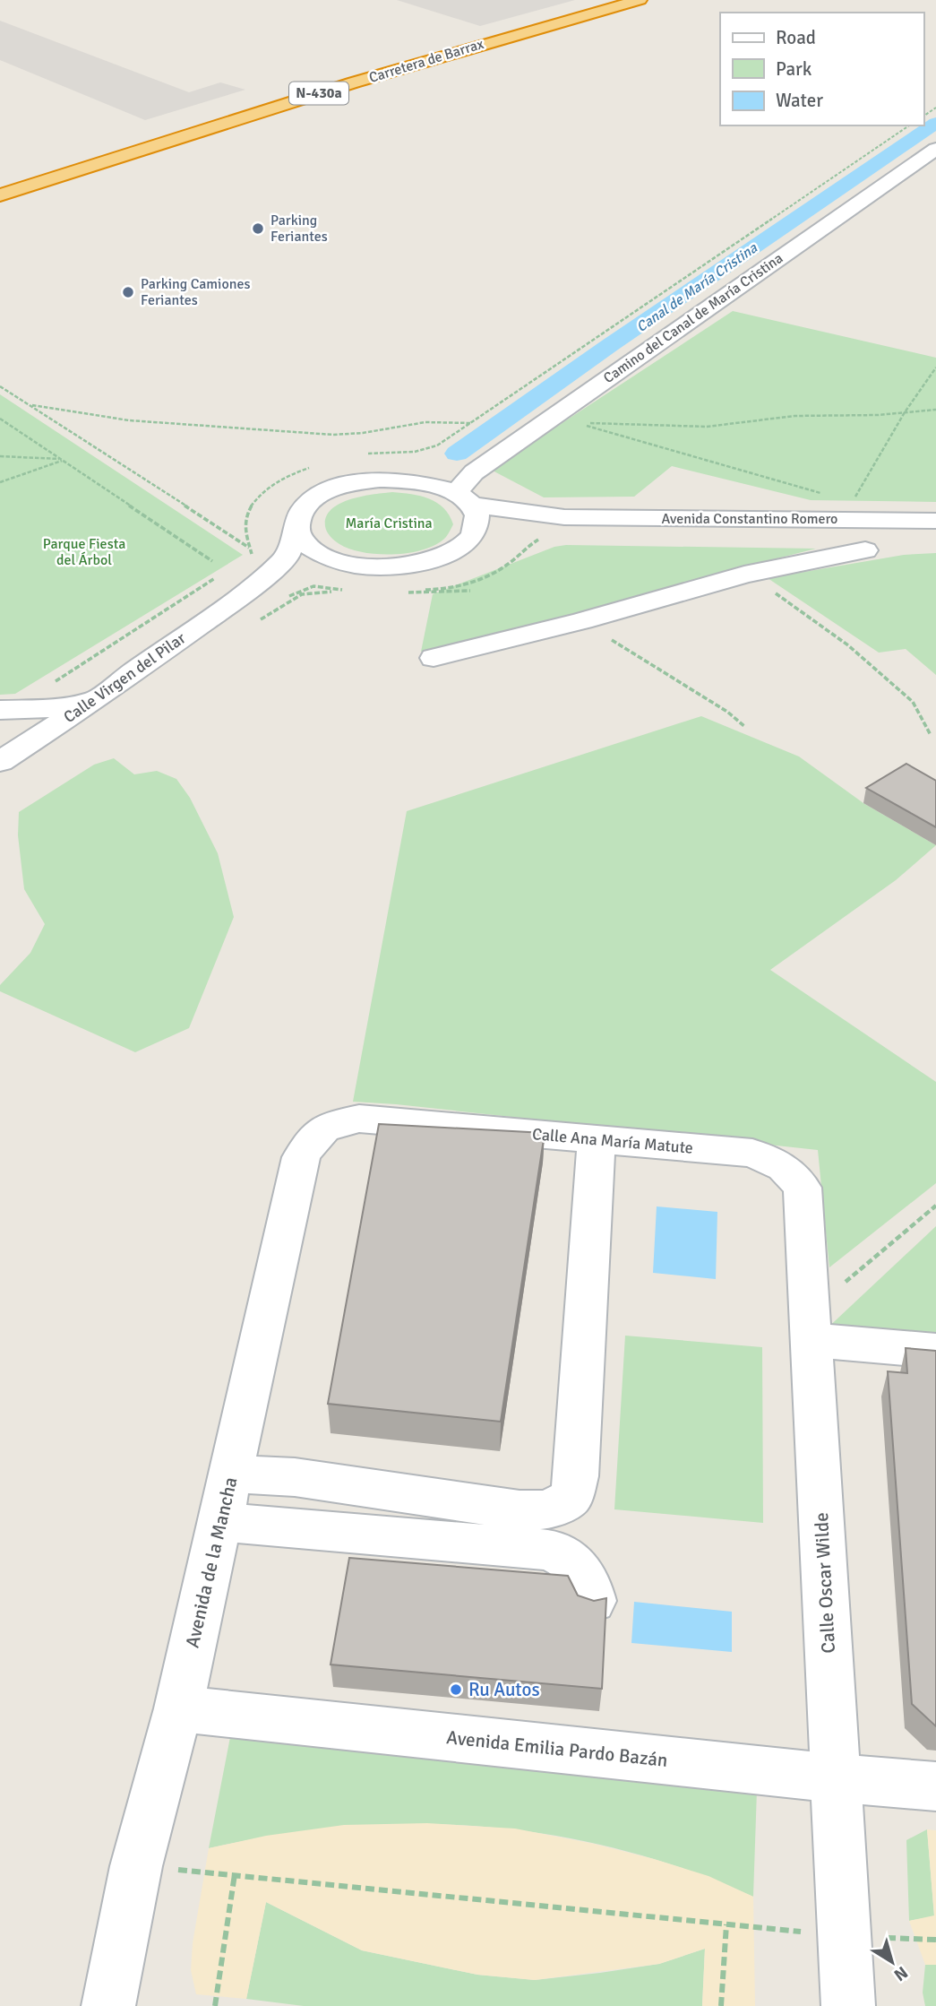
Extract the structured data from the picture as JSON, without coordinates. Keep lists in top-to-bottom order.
{
  "streets": {
    "highway": ["Carretera de Barrax", "N-430a"],
    "street": [
      "Camino del Canal de María Cristina",
      "Avenida Constantino Romero",
      "Calle Virgen del Pilar",
      "Calle Ana María Matute",
      "Avenida de la Mancha",
      "Calle Oscar Wilde",
      "Avenida Emilia Pardo Bazán"
    ]
  },
  "crossings": [
    ["Camino del Canal de María Cristina", "Avenida Constantino Romero"],
    ["Avenida Constantino Romero", "Calle Virgen del Pilar"],
    ["Calle Ana María Matute", "Avenida de la Mancha"],
    ["Calle Ana María Matute", "Calle Oscar Wilde"],
    ["Avenida de la Mancha", "Avenida Emilia Pardo Bazán"],
    ["Calle Oscar Wilde", "Avenida Emilia Pardo Bazán"]
  ],
  "water": ["Canal de María Cristina"],
  "parks": ["María Cristina", "Parque Fiesta del Árbol"],
  "places": ["Parking Feriantes", "Parking Camiones Feriantes", "Ru Autos"],
  "legend": ["Road", "Park", "Water"],
  "north": "bottom right"
}
